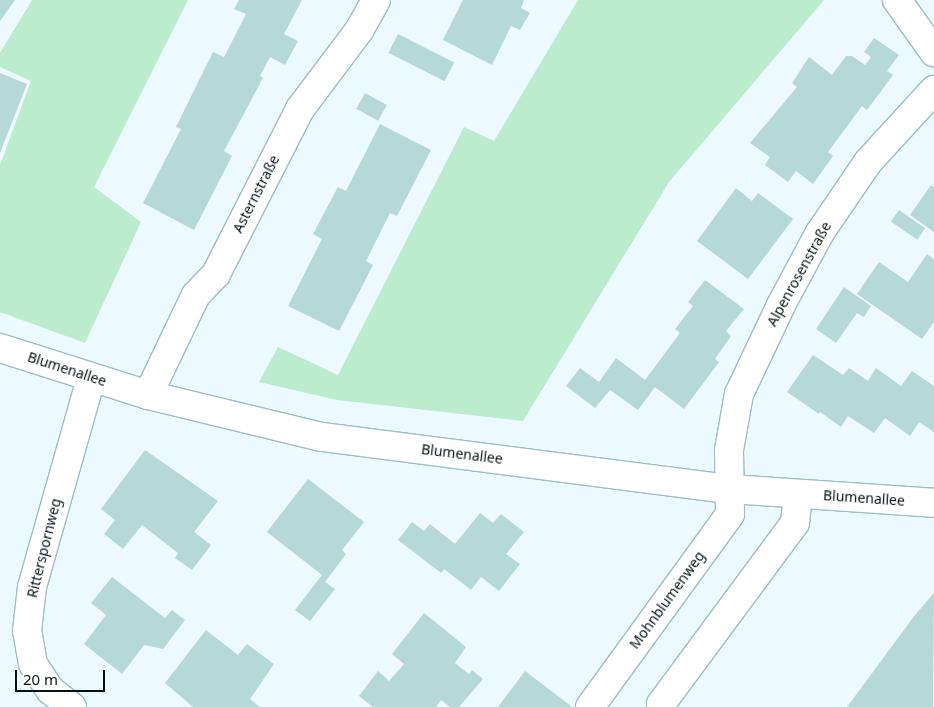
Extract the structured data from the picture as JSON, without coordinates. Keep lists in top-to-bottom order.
{
  "streets": {
    "street": [
      "Asternstraße",
      "Alpenrosenstraße",
      "Blumenallee",
      "Ritterspornweg",
      "Mohnblumenweg"
    ]
  },
  "crossings": [
    ["Asternstraße", "Blumenallee"],
    ["Alpenrosenstraße", "Blumenallee"],
    ["Alpenrosenstraße", "Mohnblumenweg"],
    ["Blumenallee", "Ritterspornweg"],
    ["Blumenallee", "Mohnblumenweg"]
  ],
  "scale_bar": "20 m"
}
